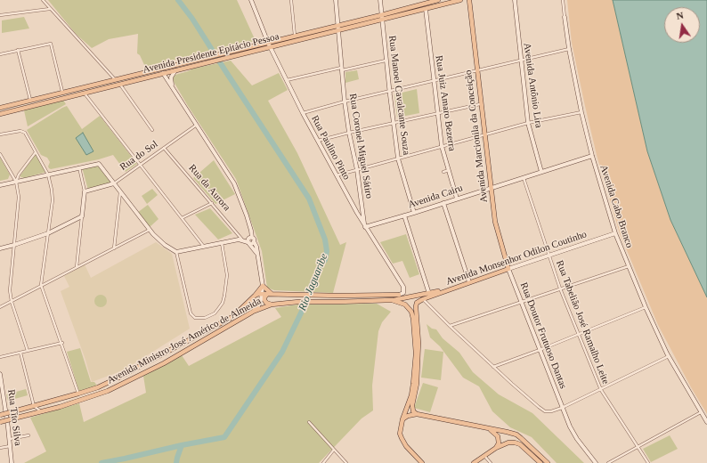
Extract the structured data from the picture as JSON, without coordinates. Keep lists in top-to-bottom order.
{
  "streets": {
    "main road": [
      "Avenida Presidente Epitácio Pessoa",
      "Avenida Antônio Lira",
      "Rua Manoel Cavalcante Souza",
      "Rua Juiz Amaro Bezerra",
      "Avenida Marcionila da Conceição",
      "Rua Coronel Miguel Sátiro",
      "Rua Paulino Pinto",
      "Rua do Sol",
      "Avenida Cairu",
      "Avenida Cabo Branco",
      "Avenida Monsenhor Odilon Coutinho",
      "Rua Doutor Frutuoso Dantas",
      "Avenida Ministro José Américo de Almeida",
      "Rua Tito Silva"
    ],
    "street": ["Rua da Aurora", "Rua Tabelião José Ramalho Leite"]
  },
  "crossings": [
    ["Avenida Presidente Epitácio Pessoa", "Rua Manoel Cavalcante Souza"],
    ["Avenida Presidente Epitácio Pessoa", "Rua Juiz Amaro Bezerra"],
    ["Avenida Presidente Epitácio Pessoa", "Rua Coronel Miguel Sátiro"],
    ["Avenida Presidente Epitácio Pessoa", "Rua Paulino Pinto"],
    ["Avenida Antônio Lira", "Avenida Cairu"],
    ["Rua Manoel Cavalcante Souza", "Avenida Cairu"],
    ["Rua Juiz Amaro Bezerra", "Avenida Cairu"],
    ["Avenida Marcionila da Conceição", "Avenida Cairu"],
    ["Avenida Marcionila da Conceição", "Avenida Monsenhor Odilon Coutinho"],
    ["Avenida Marcionila da Conceição", "Rua Doutor Frutuoso Dantas"],
    ["Rua Coronel Miguel Sátiro", "Rua Paulino Pinto"],
    ["Rua Coronel Miguel Sátiro", "Avenida Cairu"],
    ["Rua Paulino Pinto", "Avenida Cairu"],
    ["Rua Paulino Pinto", "Avenida Ministro José Américo de Almeida"],
    ["Rua do Sol", "Rua da Aurora"],
    ["Avenida Cairu", "Avenida Cabo Branco"],
    ["Avenida Cairu", "Rua Tabelião José Ramalho Leite"],
    ["Avenida Cabo Branco", "Avenida Monsenhor Odilon Coutinho"],
    ["Avenida Monsenhor Odilon Coutinho", "Rua Tabelião José Ramalho Leite"],
    ["Avenida Monsenhor Odilon Coutinho", "Rua Doutor Frutuoso Dantas"]
  ],
  "water": ["Rio Jaguaribe"],
  "north": "top"
}
